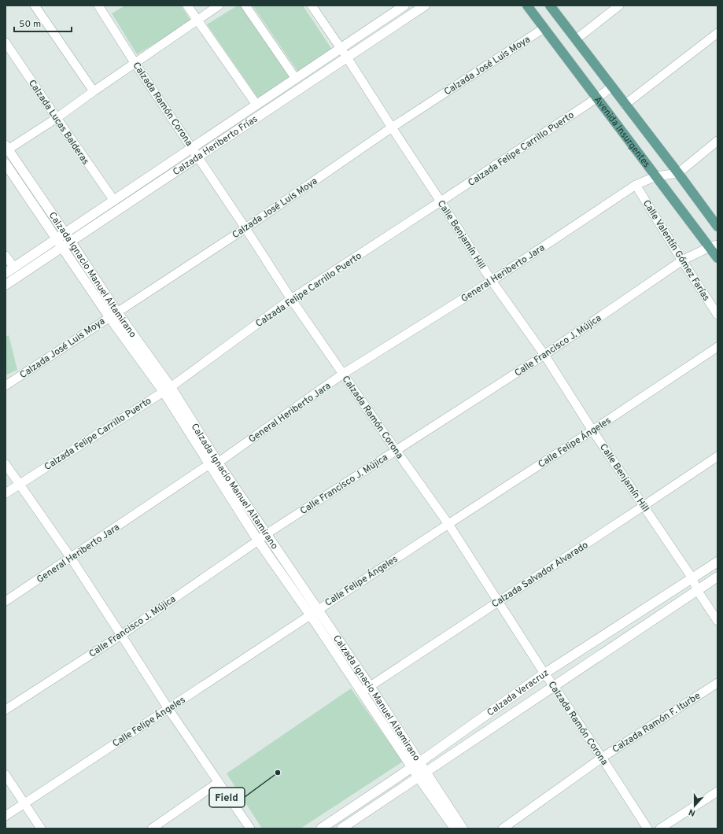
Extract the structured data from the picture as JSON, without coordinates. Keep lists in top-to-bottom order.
{
  "streets": {
    "main road": ["Avenida Insurgentes"],
    "street": [
      "Calzada José Luis Moya",
      "Calzada Ramón Corona",
      "Calzada Lucas Balderas",
      "Calzada Heriberto Frías",
      "Calzada Felipe Carrillo Puerto",
      "Calle Benjamín Hill",
      "Calle Valentín Gómez Farías",
      "General Heriberto Jara",
      "Calzada Ignacio Manuel Altamirano",
      "Calle Francisco J. Mújica",
      "Calle Felipe Ángeles",
      "Calzada Salvador Alvarado",
      "Calzada Veracruz",
      "Calzada Ramón F. Iturbe"
    ]
  },
  "crossings": [
    ["Calzada José Luis Moya", "Calzada Ramón Corona"],
    ["Calzada José Luis Moya", "Avenida Insurgentes"],
    ["Calzada José Luis Moya", "Calle Benjamín Hill"],
    ["Calzada José Luis Moya", "Calzada Ignacio Manuel Altamirano"],
    ["Calzada Ramón Corona", "Calzada Heriberto Frías"],
    ["Calzada Ramón Corona", "Calzada Felipe Carrillo Puerto"],
    ["Calzada Ramón Corona", "General Heriberto Jara"],
    ["Calzada Ramón Corona", "Calle Francisco J. Mújica"],
    ["Calzada Ramón Corona", "Calle Felipe Ángeles"],
    ["Calzada Ramón Corona", "Calzada Salvador Alvarado"],
    ["Calzada Ramón Corona", "Calzada Veracruz"],
    ["Calzada Ramón Corona", "Calzada Ramón F. Iturbe"],
    ["Calzada Lucas Balderas", "Calzada Heriberto Frías"],
    ["Avenida Insurgentes", "Calzada Felipe Carrillo Puerto"],
    ["Avenida Insurgentes", "General Heriberto Jara"],
    ["Avenida Insurgentes", "Calle Francisco J. Mújica"],
    ["Calzada Heriberto Frías", "Calle Benjamín Hill"],
    ["Calzada Heriberto Frías", "Calzada Ignacio Manuel Altamirano"],
    ["Calzada Felipe Carrillo Puerto", "Calle Benjamín Hill"],
    ["Calzada Felipe Carrillo Puerto", "Calzada Ignacio Manuel Altamirano"],
    ["Calle Benjamín Hill", "General Heriberto Jara"],
    ["Calle Benjamín Hill", "Calle Francisco J. Mújica"],
    ["Calle Benjamín Hill", "Calle Felipe Ángeles"],
    ["Calle Benjamín Hill", "Calzada Salvador Alvarado"],
    ["Calle Benjamín Hill", "Calzada Veracruz"],
    ["Calle Valentín Gómez Farías", "General Heriberto Jara"],
    ["Calle Valentín Gómez Farías", "Calle Francisco J. Mújica"],
    ["General Heriberto Jara", "Calzada Ignacio Manuel Altamirano"],
    ["Calzada Ignacio Manuel Altamirano", "Calle Francisco J. Mújica"],
    ["Calzada Ignacio Manuel Altamirano", "Calle Felipe Ángeles"],
    ["Calzada Ignacio Manuel Altamirano", "Calzada Salvador Alvarado"],
    ["Calzada Ignacio Manuel Altamirano", "Calzada Veracruz"]
  ],
  "places": ["Field"],
  "scale_bar": "50 m",
  "north": "bottom"
}
